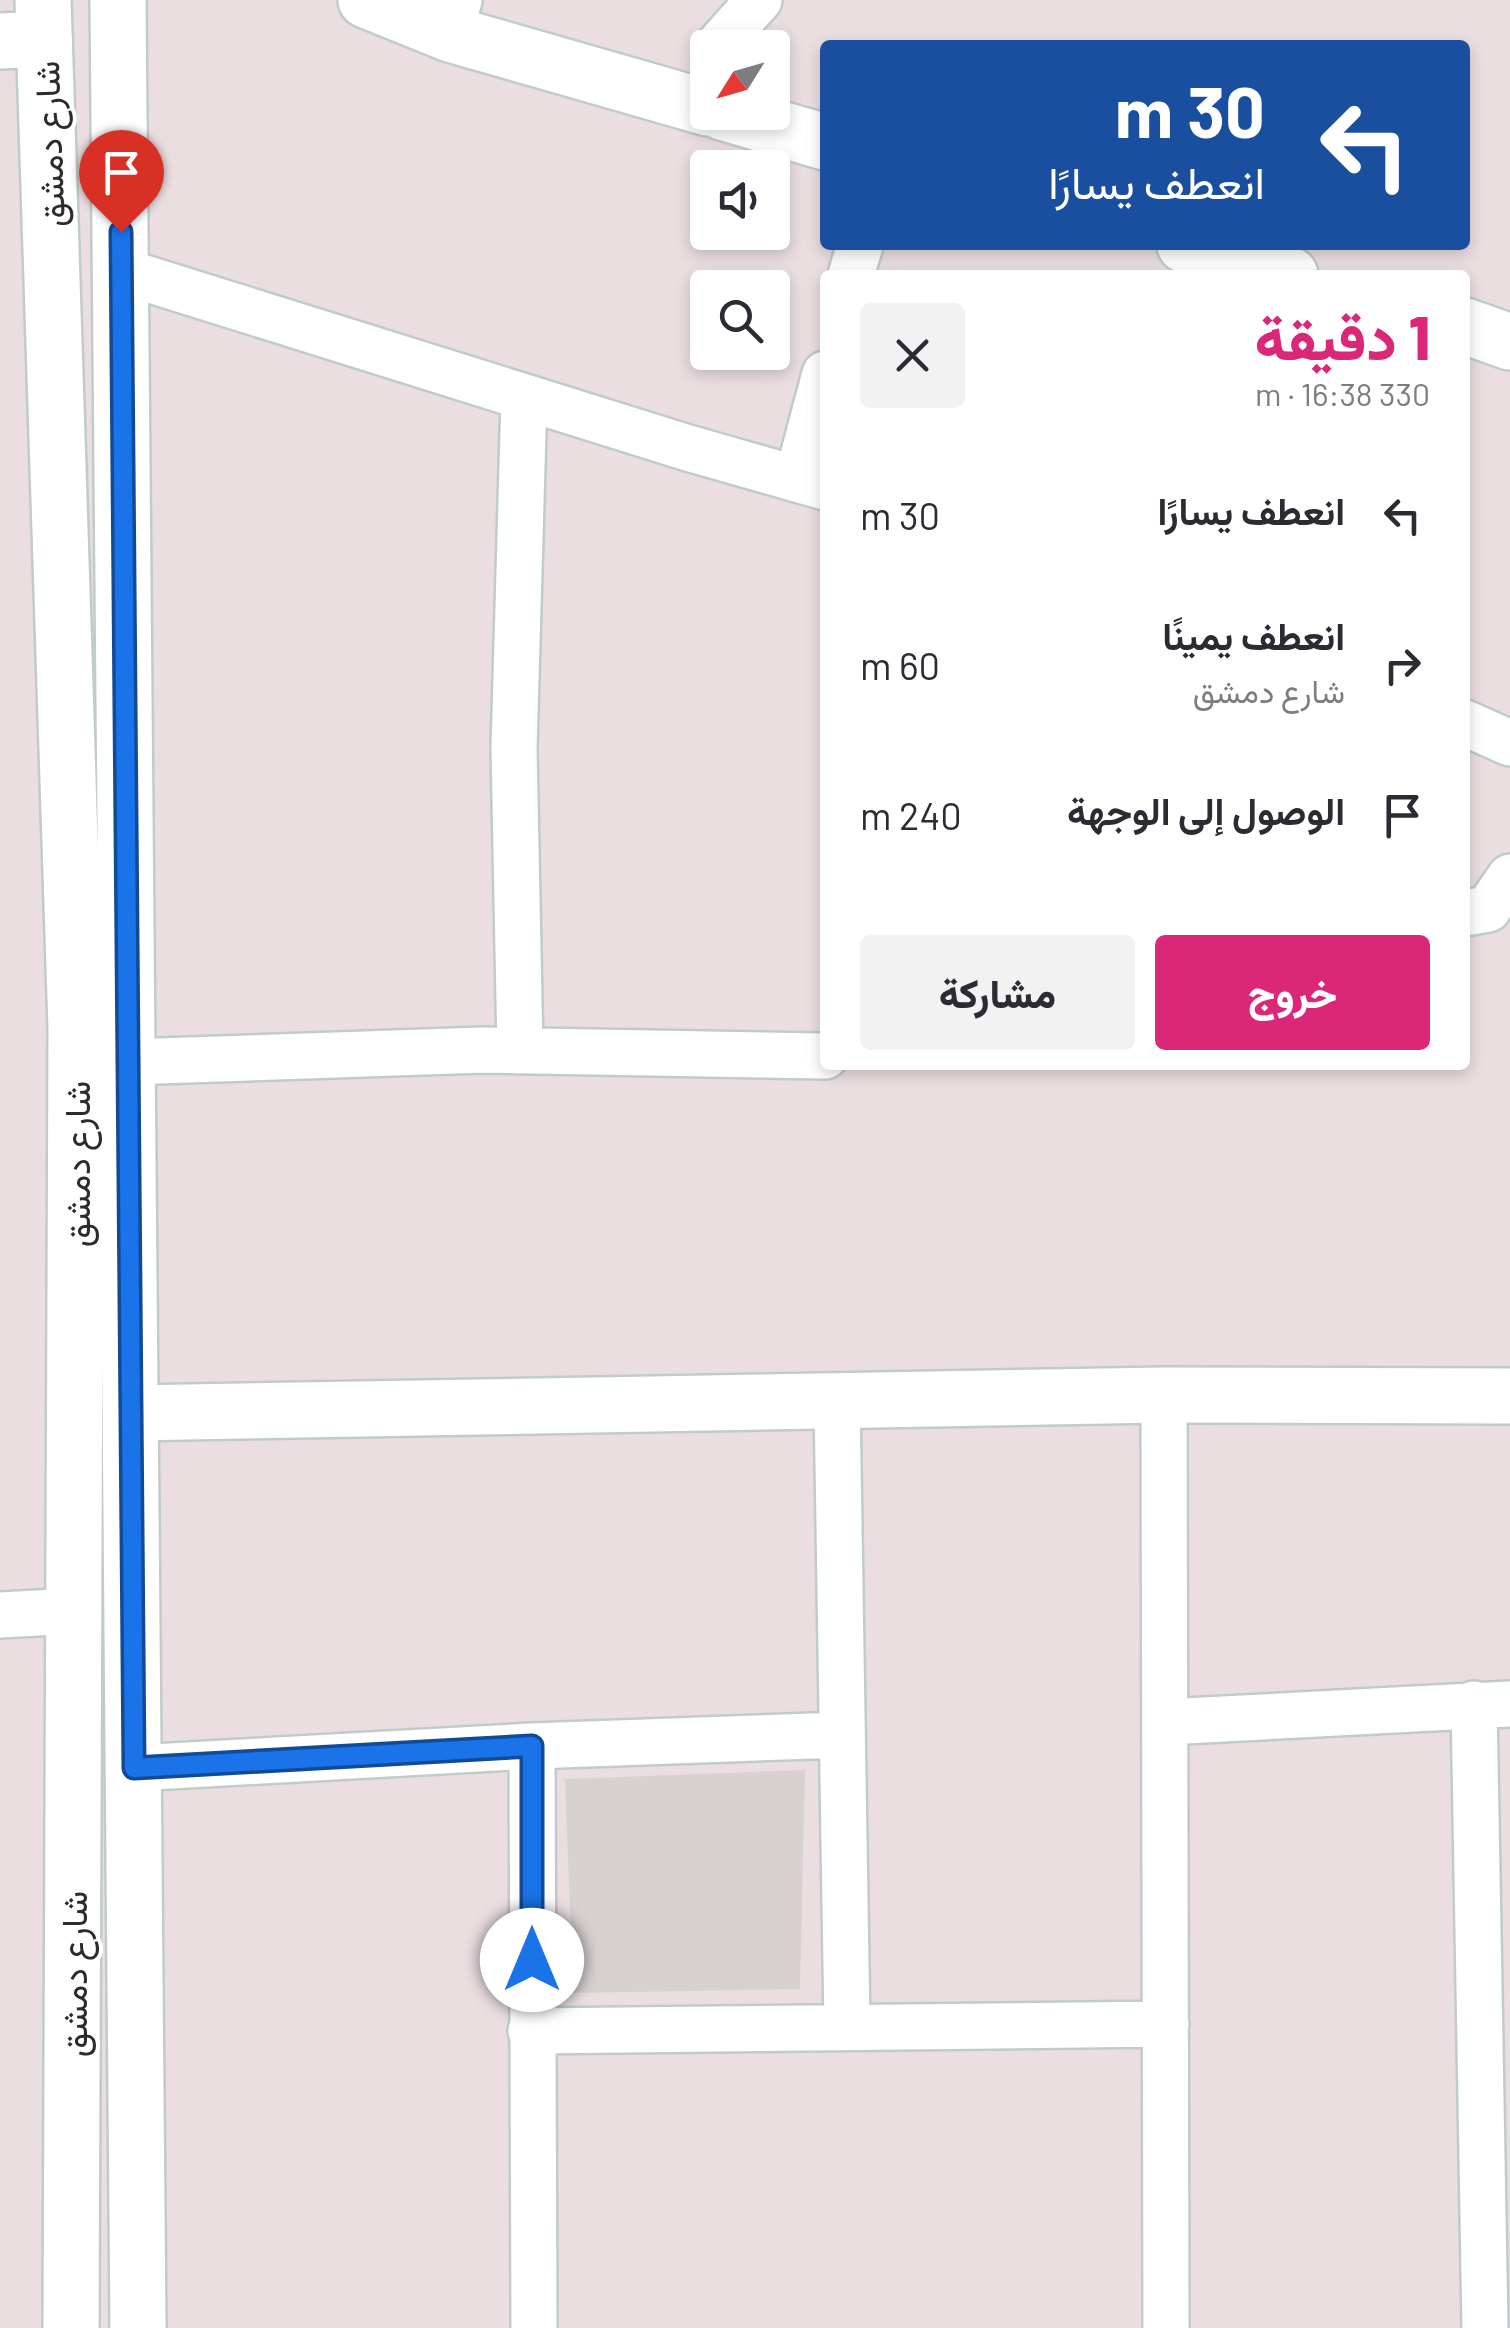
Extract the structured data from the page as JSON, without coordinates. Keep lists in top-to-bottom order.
{
  "streets": {
    "main road": ["شارع دمشق"]
  },
  "north": "bottom left",
  "page": {
    "turn": ["30 m", "انعطف يسارًا"],
    "heading": ["1 دقيقة", "330 m · 16:38"],
    "list": [
      {
        "name": "انعطف يسارًا",
        "value": "30 m"
      },
      {
        "name": "انعطف يمينًا",
        "note": "شارع دمشق",
        "value": "60 m"
      },
      {
        "name": "الوصول إلى الوجهة",
        "value": "240 m"
      }
    ],
    "buttons": ["خروج", "مشاركة"]
  }
}
